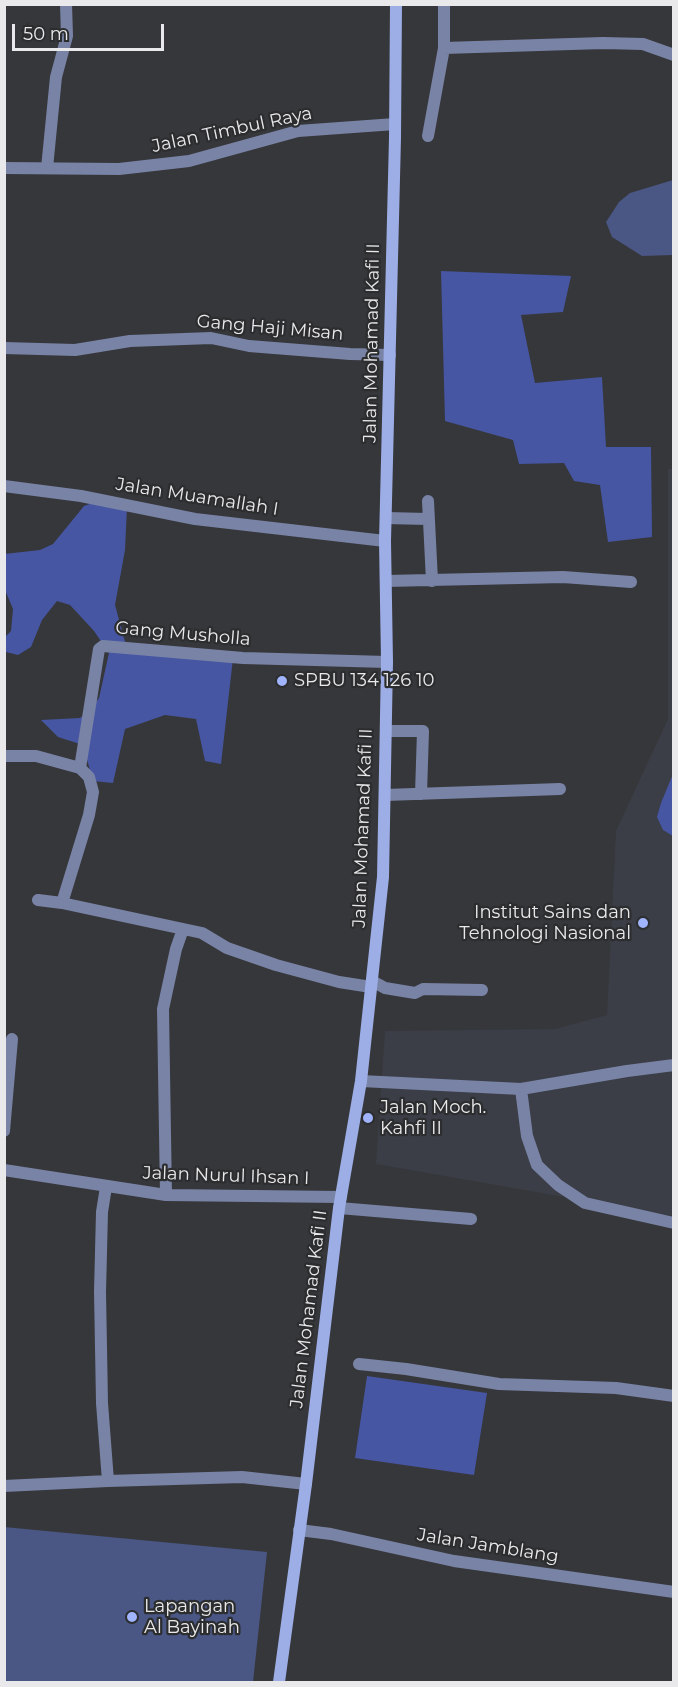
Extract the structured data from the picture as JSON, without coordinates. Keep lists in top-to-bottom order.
{
  "streets": {
    "main road": ["Jalan Mohamad Kafi II"],
    "street": [
      "Jalan Timbul Raya",
      "Gang Haji Misan",
      "Jalan Muamallah I",
      "Gang Musholla",
      "Jalan Nurul Ihsan I",
      "Jalan Jamblang"
    ]
  },
  "crossings": [
    ["Jalan Timbul Raya", "Jalan Mohamad Kafi II"],
    ["Gang Haji Misan", "Jalan Mohamad Kafi II"],
    ["Jalan Mohamad Kafi II", "Jalan Muamallah I"],
    ["Jalan Mohamad Kafi II", "Gang Musholla"],
    ["Jalan Mohamad Kafi II", "Jalan Nurul Ihsan I"],
    ["Jalan Mohamad Kafi II", "Jalan Jamblang"]
  ],
  "places": [
    "SPBU 134 126 10",
    "Institut Sains dan Tehnologi Nasional",
    "Jalan Moch. Kahfi II",
    "Lapangan Al Bayinah"
  ],
  "scale_bar": "50 m"
}
